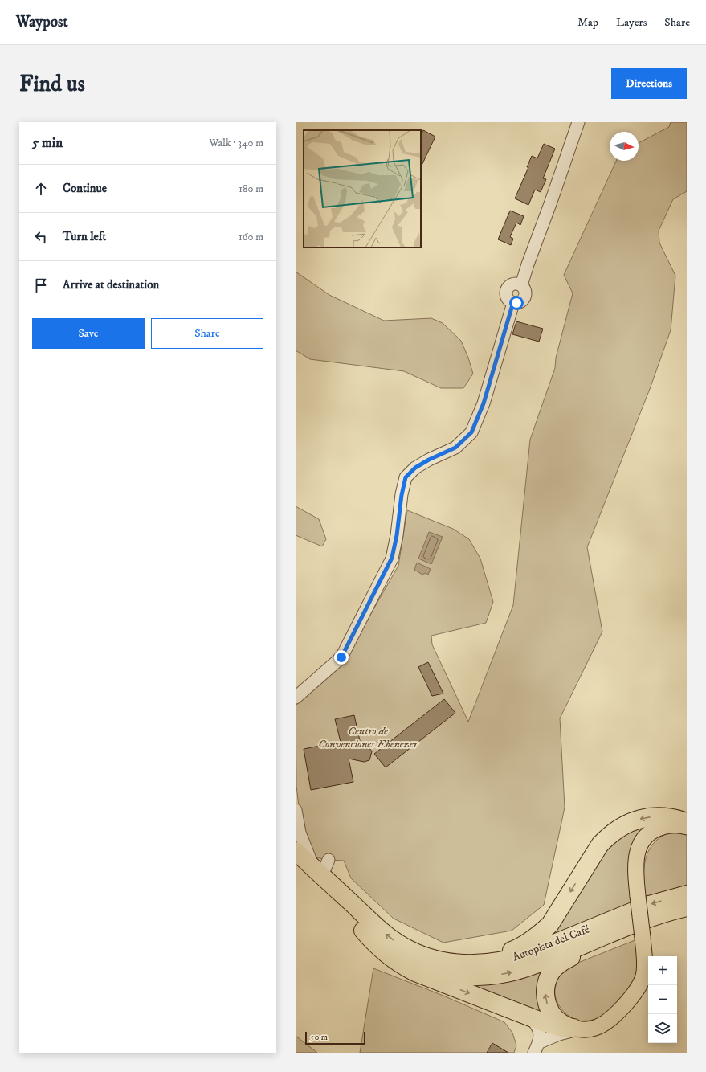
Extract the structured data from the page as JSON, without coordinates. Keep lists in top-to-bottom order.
{
  "streets": {
    "highway": ["Autopista del Café"]
  },
  "parks": ["Centro de Convenciones Ebenezer"],
  "scale_bar": "50 m",
  "north": "right",
  "page": {
    "header": "Waypost",
    "nav": ["Map", "Layers", "Share"],
    "buttons": [
      "Directions",
      ["Save", "Share"]
    ],
    "title": "Find us",
    "heading": ["5 min", "Walk · 340 m"],
    "list": [
      ["Continue", "180 m"],
      ["Turn left", "160 m"],
      "Arrive at destination"
    ],
    "map_buttons": ["+", "−"],
    "scale": "50 m"
  }
}
